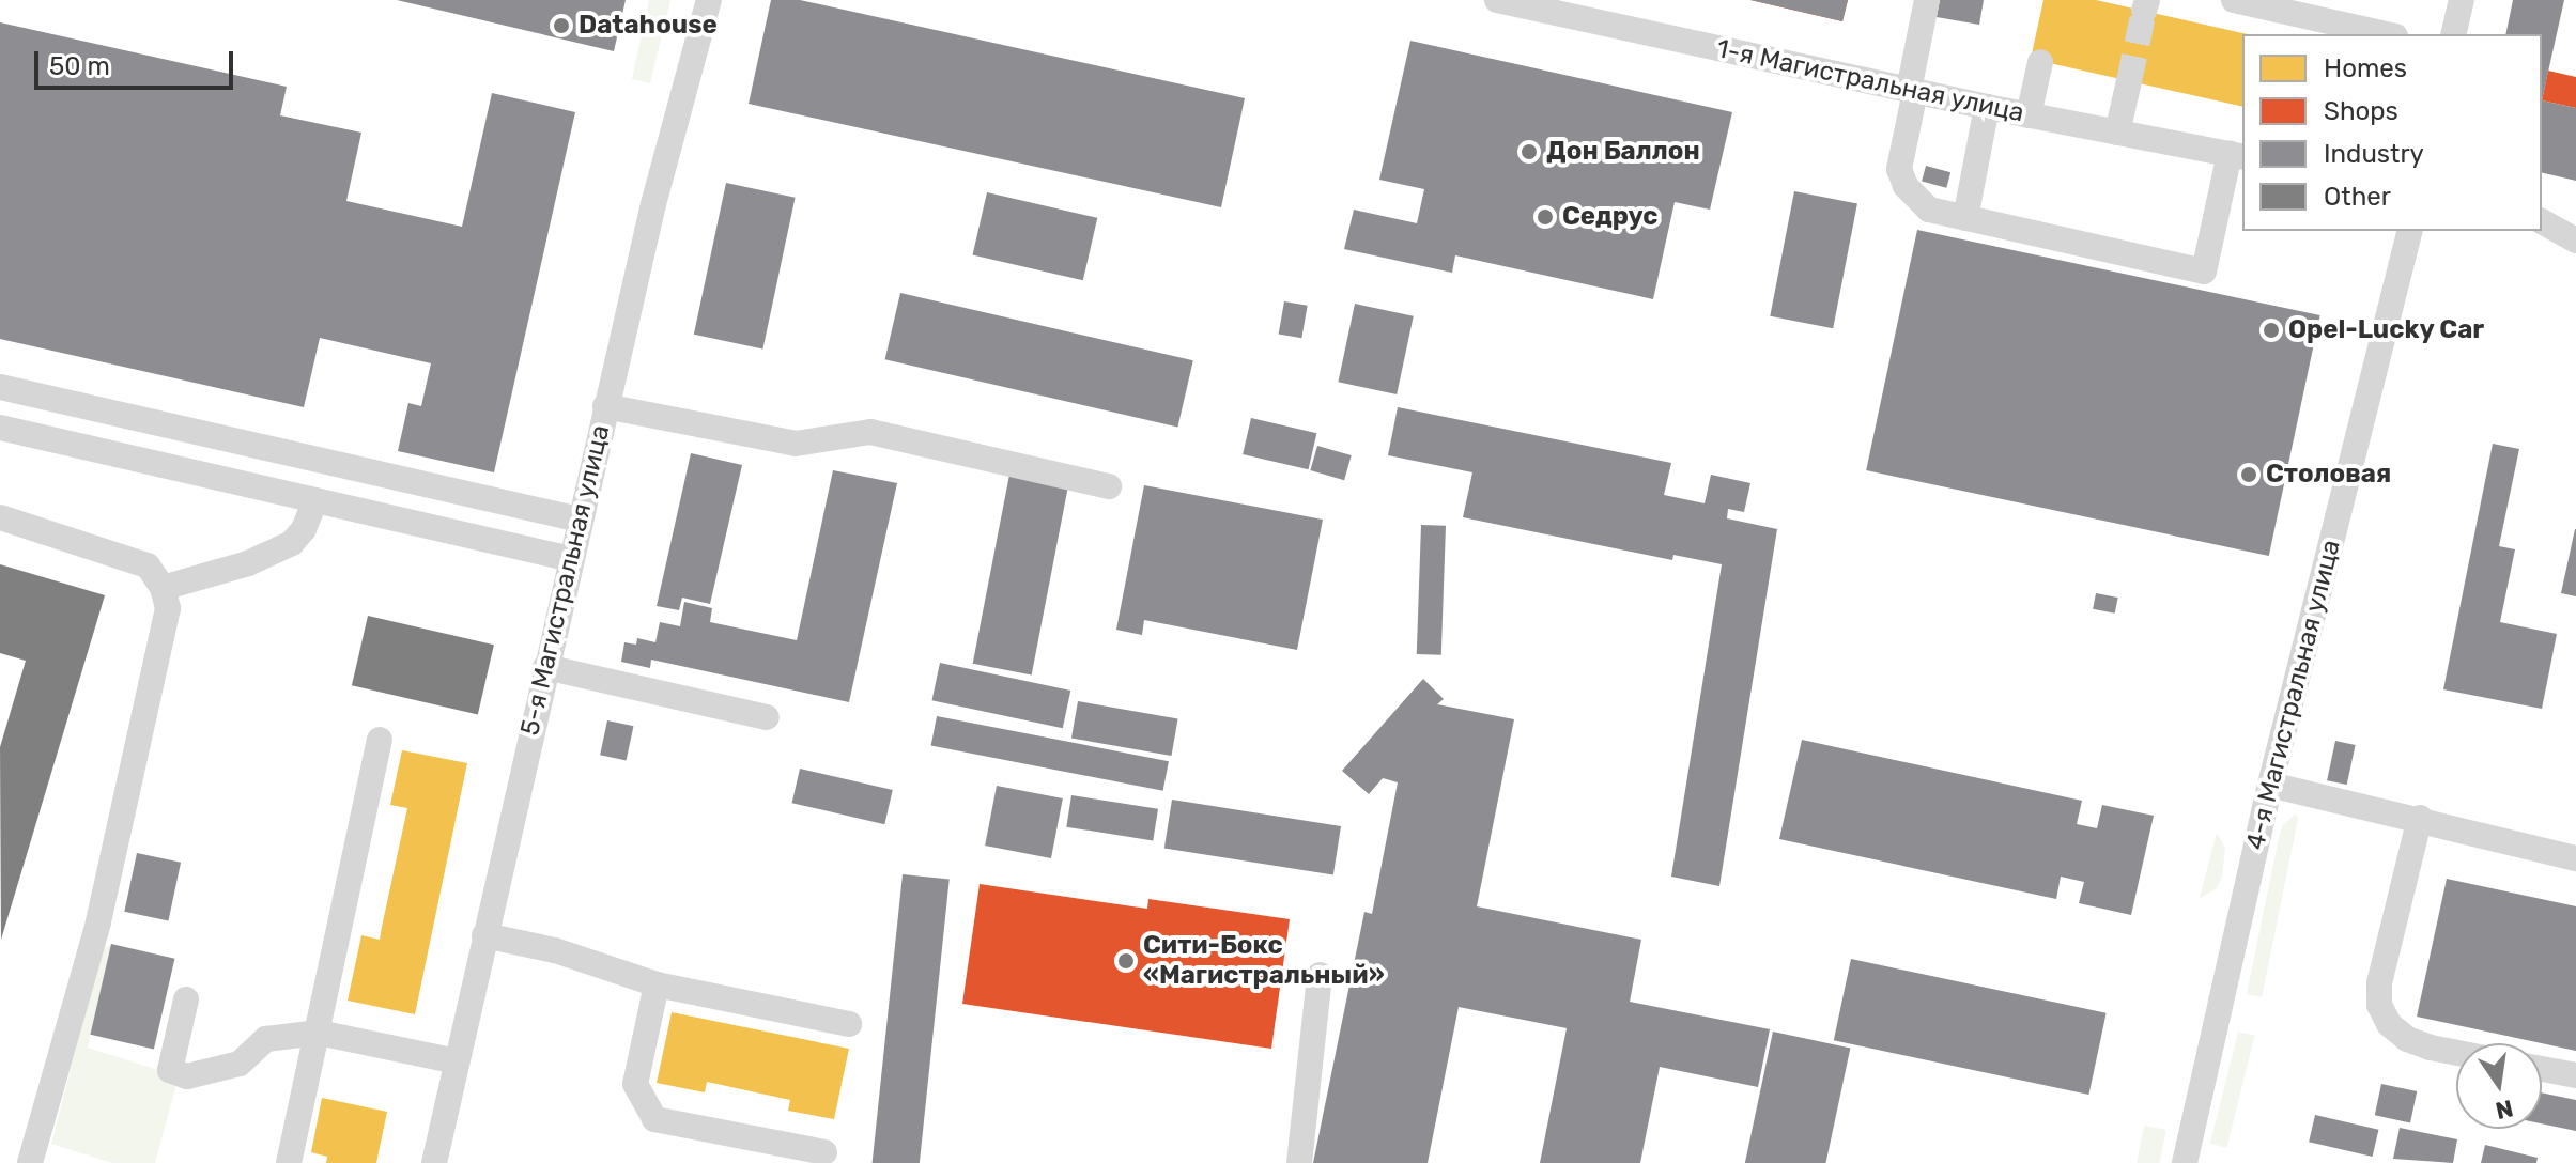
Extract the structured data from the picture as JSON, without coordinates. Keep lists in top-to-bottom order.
{
  "streets": {
    "street": ["1-я Магистральная улица", "5-я Магистральная улица", "4-я Магистральная улица"]
  },
  "places": [
    "Datahouse",
    "Дон Баллон",
    "Седрус",
    "Opel-Lucky Car",
    "Столовая",
    "Сити-Бокс «Магистральный»"
  ],
  "legend": [
    "Homes",
    "Shops",
    "Industry",
    "Other"
  ],
  "scale_bar": "50 m",
  "north": "bottom"
}
